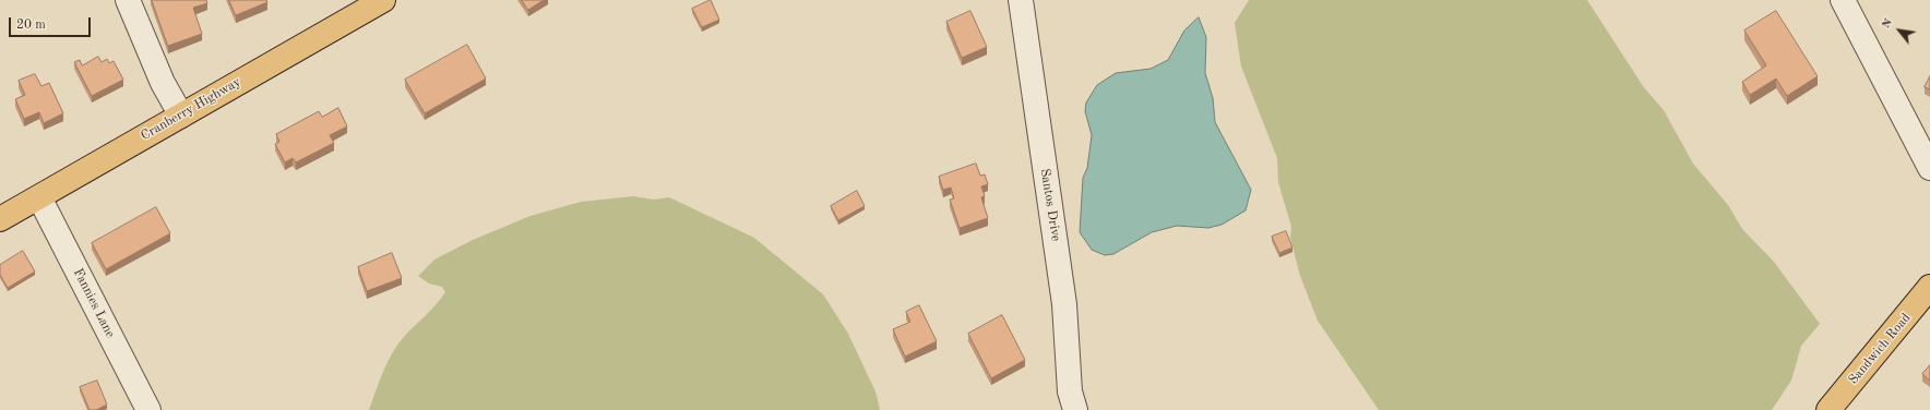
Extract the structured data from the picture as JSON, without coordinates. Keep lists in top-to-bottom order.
{
  "streets": {
    "main road": ["Cranberry Highway", "Sandwich Road"],
    "street": ["Santos Drive", "Fannies Lane"]
  },
  "crossings": [
    ["Cranberry Highway", "Fannies Lane"]
  ],
  "scale_bar": "20 m",
  "north": "top left"
}
